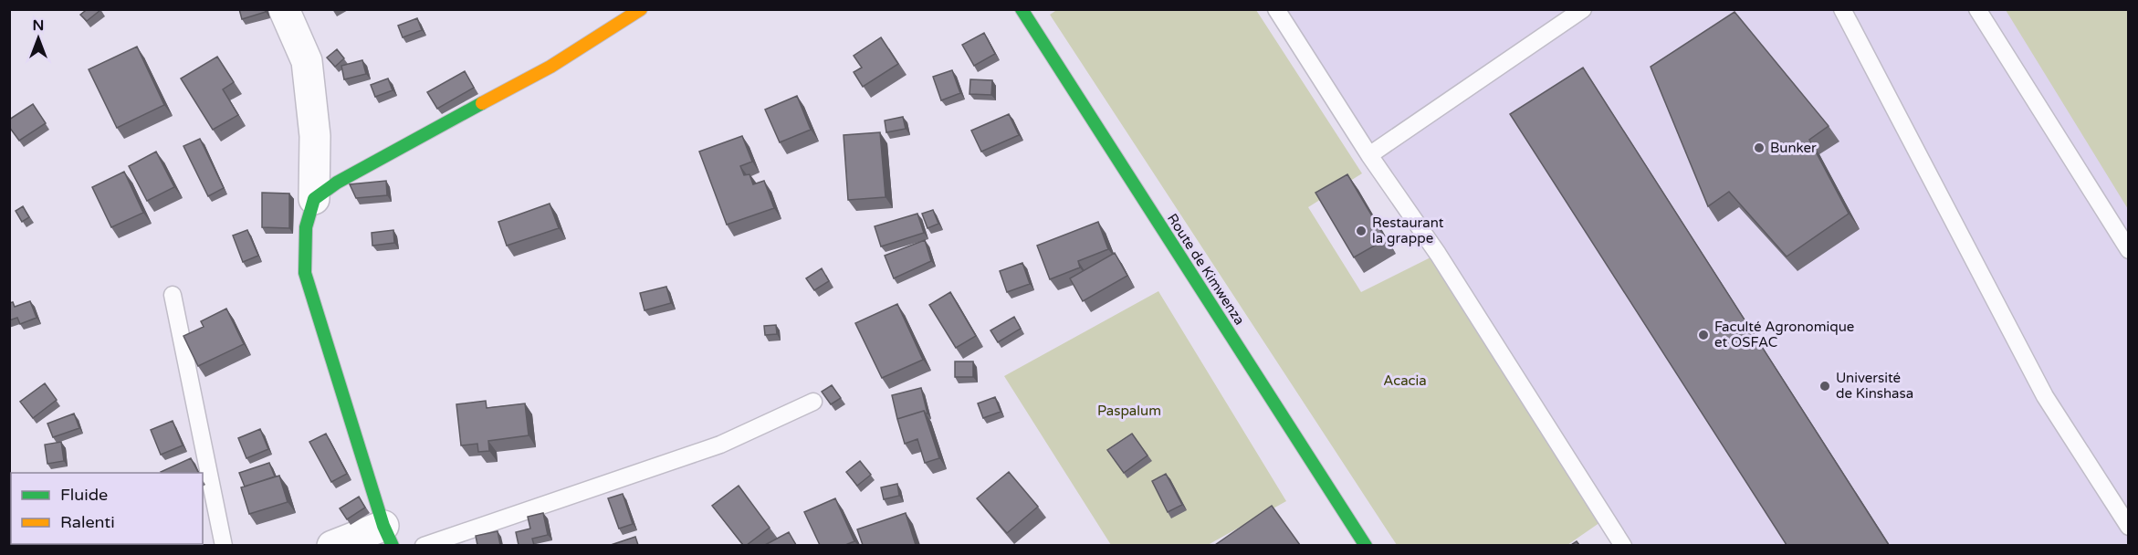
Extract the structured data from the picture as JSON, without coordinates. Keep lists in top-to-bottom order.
{
  "streets": {
    "street": ["Route de Kimwenza"]
  },
  "parks": ["Acacia", "Paspalum"],
  "places": [
    "Bunker",
    "Restaurant la grappe",
    "Faculté Agronomique et OSFAC",
    "Université de Kinshasa"
  ],
  "legend": ["Fluide", "Ralenti"],
  "north": "top"
}
